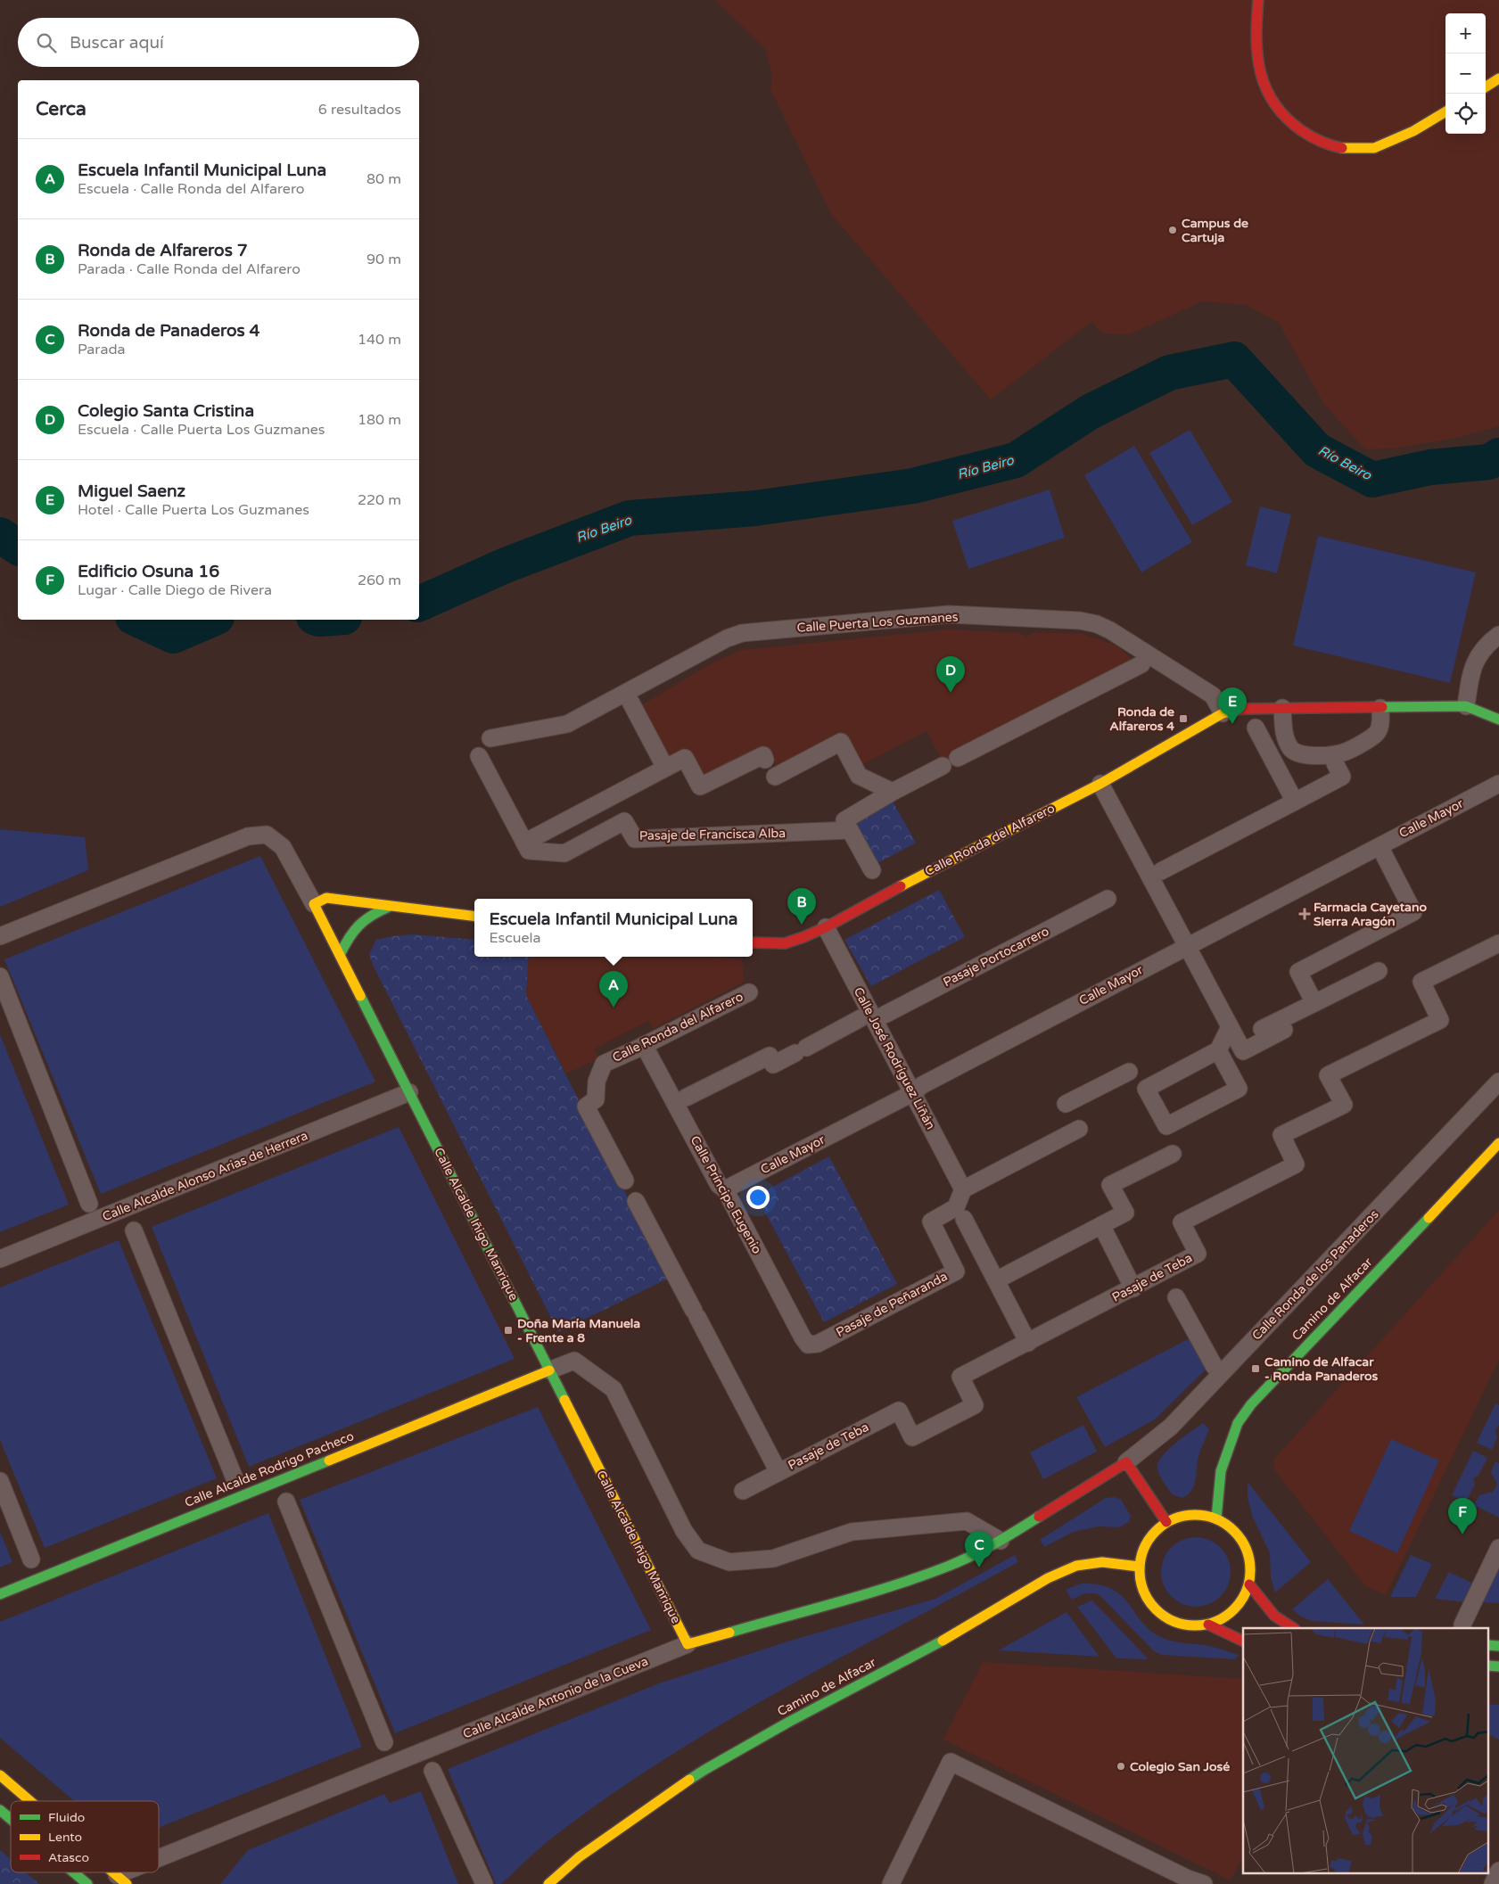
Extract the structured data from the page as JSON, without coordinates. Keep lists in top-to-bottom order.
{
  "streets": {
    "street": [
      "Calle Puerta Los Guzmanes",
      "Calle Mayor",
      "Pasaje de Francisca Alba",
      "Calle Ronda del Alfarero",
      "Pasaje Portocarrero",
      "Calle José Rodríguez Liñán",
      "Calle Alcalde Alonso Arias de Herrera",
      "Calle Príncipe Eugenio",
      "Calle Alcalde Iñigo Manrique",
      "Calle Ronda de los Panaderos",
      "Pasaje de Teba",
      "Camino de Alfacar",
      "Pasaje de Peñaranda",
      "Calle Alcalde Rodrigo Pacheco",
      "Calle Alcalde Antonio de la Cueva"
    ]
  },
  "crossings": [
    ["Calle Puerta Los Guzmanes", "Calle Ronda del Alfarero"],
    ["Calle Mayor", "Calle José Rodríguez Liñán"],
    ["Calle Mayor", "Calle Príncipe Eugenio"],
    ["Calle Ronda del Alfarero", "Calle José Rodríguez Liñán"],
    ["Calle Ronda del Alfarero", "Calle Príncipe Eugenio"],
    ["Calle José Rodríguez Liñán", "Pasaje de Peñaranda"],
    ["Calle Alcalde Alonso Arias de Herrera", "Calle Alcalde Iñigo Manrique"],
    ["Calle Príncipe Eugenio", "Pasaje de Peñaranda"],
    ["Calle Alcalde Iñigo Manrique", "Calle Alcalde Rodrigo Pacheco"],
    ["Calle Alcalde Iñigo Manrique", "Calle Alcalde Antonio de la Cueva"],
    ["Calle Ronda de los Panaderos", "Calle Alcalde Antonio de la Cueva"]
  ],
  "water": ["Río Beiro"],
  "places": {
    "other": ["Campus de Cartuja", "Colegio San José"],
    "transit": ["Ronda de Alfareros 4", "Doña María Manuela - Frente a 8", "Camino de Alfacar - Ronda Panaderos"],
    "health": ["Farmacia Cayetano Sierra Aragón"]
  },
  "legend": ["Fluido", "Lento", "Atasco"],
  "page": {
    "map_buttons": ["+", "−"],
    "search": "Buscar aquí",
    "heading": ["Cerca", "6 resultados"],
    "list": [
      {
        "mark": "A",
        "name": "Escuela Infantil Municipal Luna",
        "note": "Escuela · Calle Ronda del Alfarero",
        "value": "80 m"
      },
      {
        "mark": "B",
        "name": "Ronda de Alfareros 7",
        "note": "Parada · Calle Ronda del Alfarero",
        "value": "90 m"
      },
      {
        "mark": "C",
        "name": "Ronda de Panaderos 4",
        "note": "Parada",
        "value": "140 m"
      },
      {
        "mark": "D",
        "name": "Colegio Santa Cristina",
        "note": "Escuela · Calle Puerta Los Guzmanes",
        "value": "180 m"
      },
      {
        "mark": "E",
        "name": "Miguel Saenz",
        "note": "Hotel · Calle Puerta Los Guzmanes",
        "value": "220 m"
      },
      {
        "mark": "F",
        "name": "Edificio Osuna 16",
        "note": "Lugar · Calle Diego de Rivera",
        "value": "260 m"
      }
    ],
    "pins": [
      "D",
      "E",
      "B",
      "A",
      "F",
      "C"
    ],
    "popup": ["Escuela Infantil Municipal Luna", "Escuela"]
  }
}
